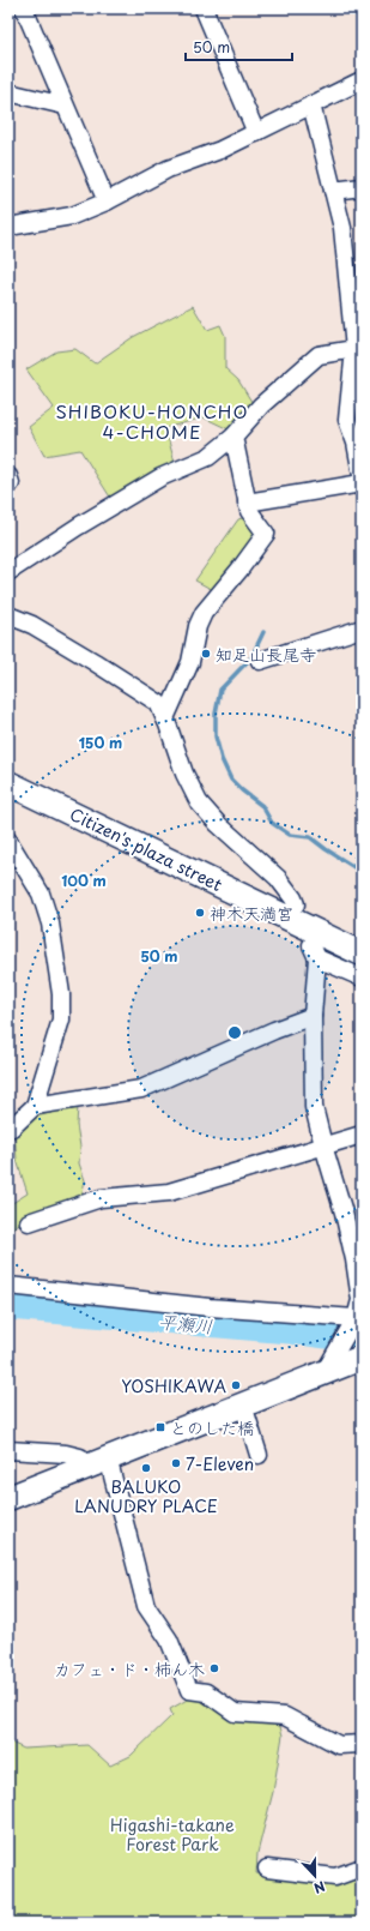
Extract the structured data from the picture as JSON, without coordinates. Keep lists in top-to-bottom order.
{
  "streets": {
    "street": ["Citizen's plaza street"]
  },
  "districts": ["SHIBOKU-HONCHO 4-CHOME"],
  "water": ["平瀬川"],
  "parks": ["Higashi-takane Forest Park"],
  "places": {
    "other": [
      "知足山長尾寺",
      "神木天満宮",
      "YOSHIKAWA",
      "7-Eleven",
      "BALUKO LANUDRY PLACE",
      "カフェ・ド・柿ん木"
    ],
    "transit": ["とのした橋"]
  },
  "scale_bar": "50 m",
  "north": "bottom",
  "rings": ["150 m", "100 m", "50 m"]
}
